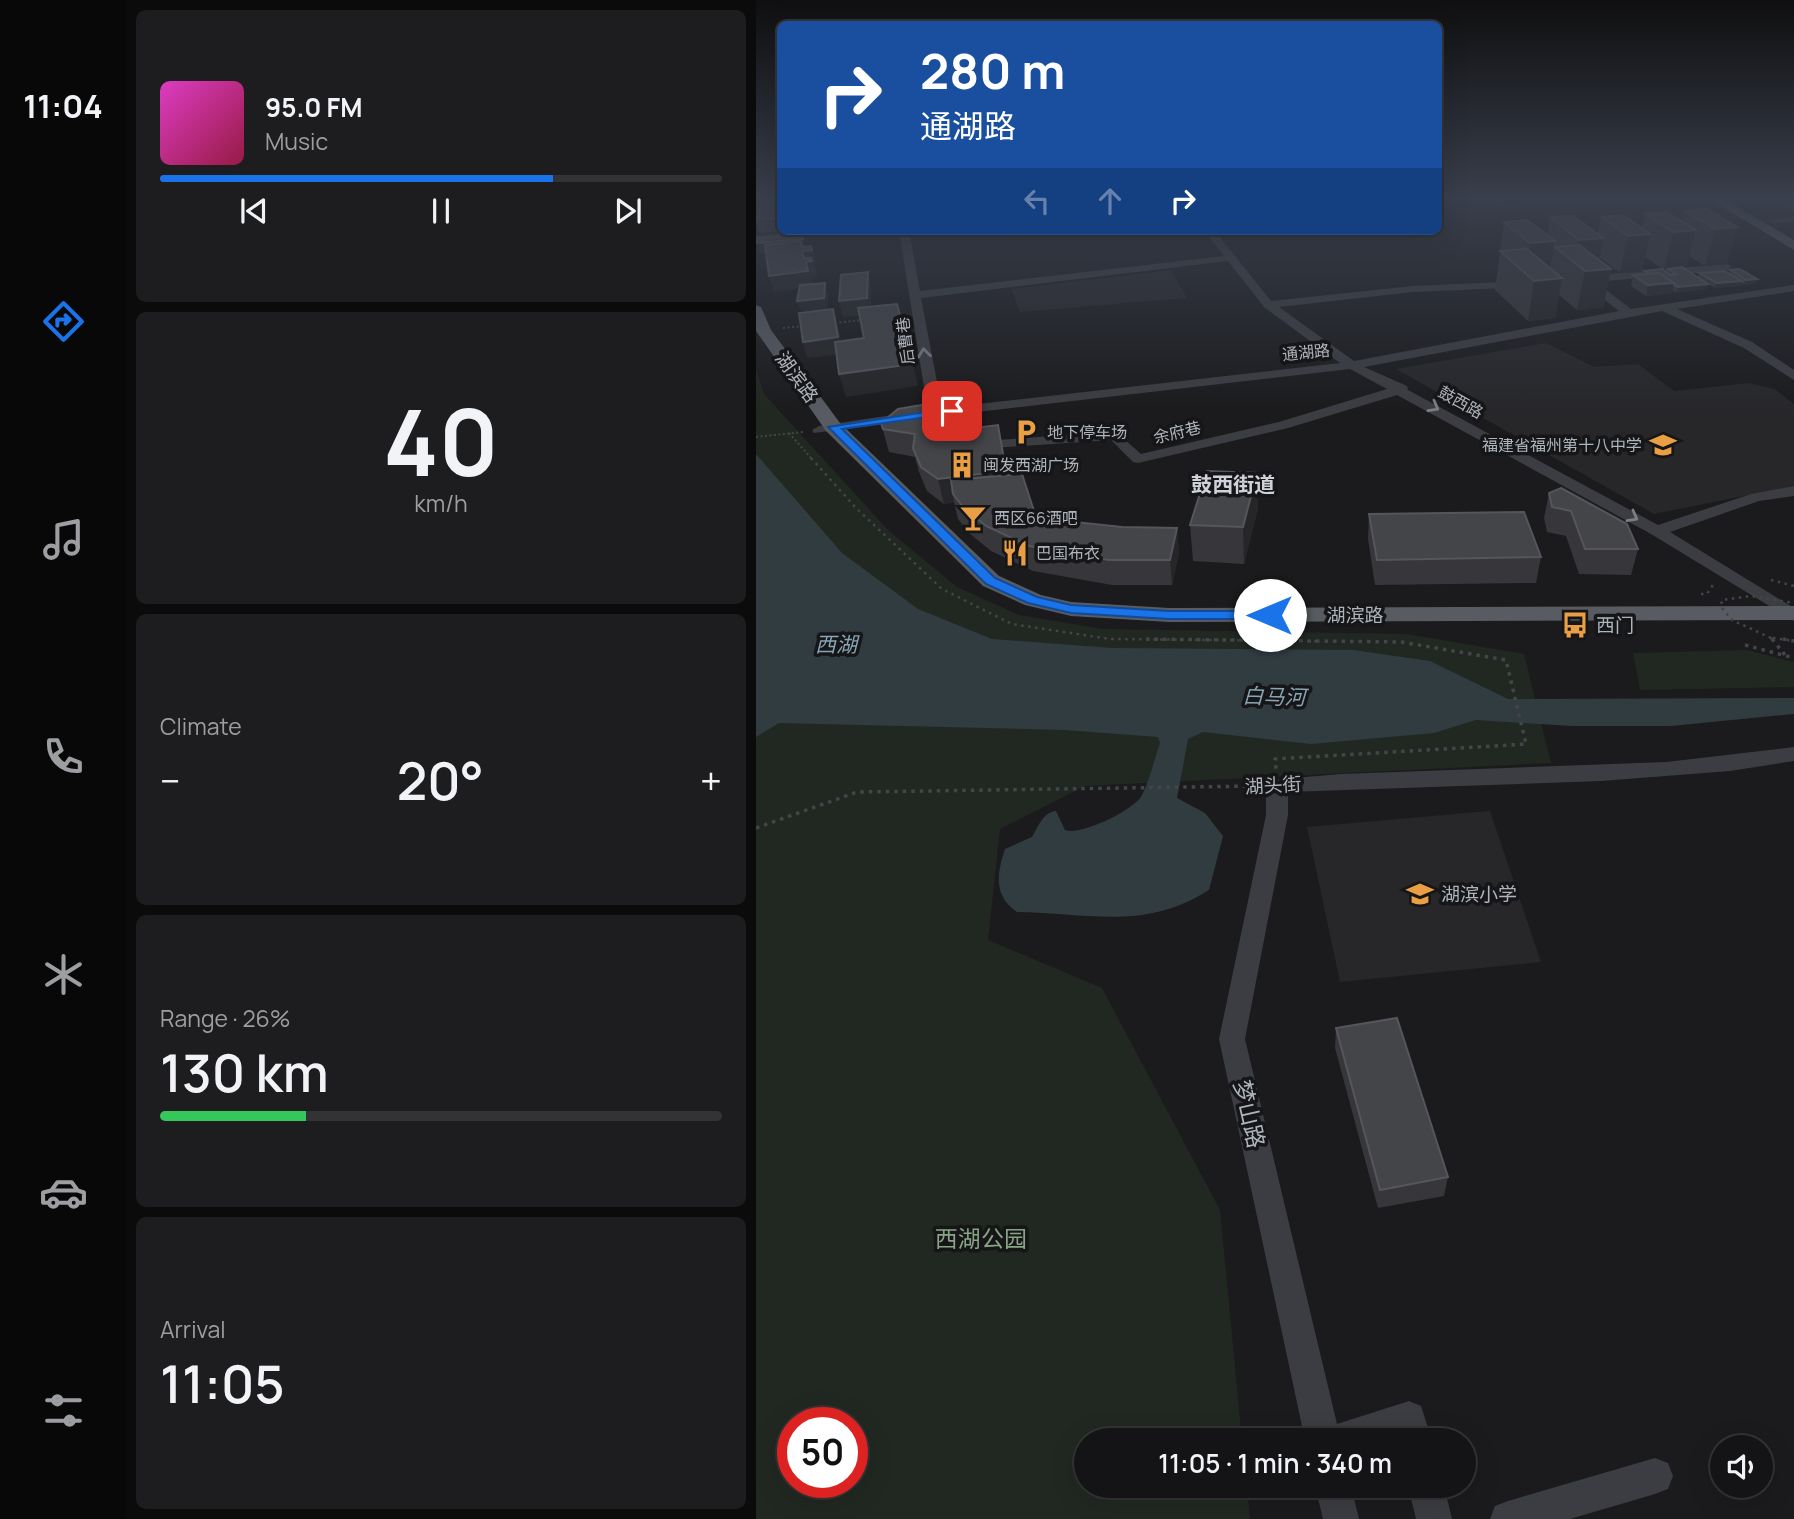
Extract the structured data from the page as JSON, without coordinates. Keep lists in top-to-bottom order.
{
  "streets": {
    "main road": ["湖滨路"],
    "street": [
      "后曹巷",
      "通湖路",
      "鼓西路",
      "余府巷",
      "湖头街",
      "梦山路"
    ]
  },
  "crossings": [
    ["后曹巷", "通湖路"],
    ["后曹巷", "余府巷"],
    ["通湖路", "湖滨路"],
    ["通湖路", "鼓西路"],
    ["湖滨路", "鼓西路"],
    ["鼓西路", "余府巷"],
    ["湖头街", "梦山路"]
  ],
  "one_way": ["后曹巷", "鼓西路"],
  "districts": ["鼓西街道"],
  "water": ["西湖", "白马河"],
  "parks": ["西湖公园"],
  "places": {
    "parking": ["地下停车场"],
    "school or university": ["福建省福州第十八中学", "湖滨小学"],
    "building": ["闽发西湖广场"],
    "bar": ["西区66酒吧"],
    "restaurant": ["巴国布衣"],
    "bus stop": ["西门"]
  },
  "page": {
    "tabs": "11:04",
    "turn": ["280 m", "通湖路"],
    "song": ["95.0 FM", "Music"],
    "tile": [
      ["40", "km/h"],
      "Climate",
      ["Range · 26%", "130 km"],
      ["Arrival", "11:05"]
    ],
    "heat": ["−", "20°", "+"],
    "limit": "50",
    "trip": "11:05 · 1 min · 340 m"
  }
}
